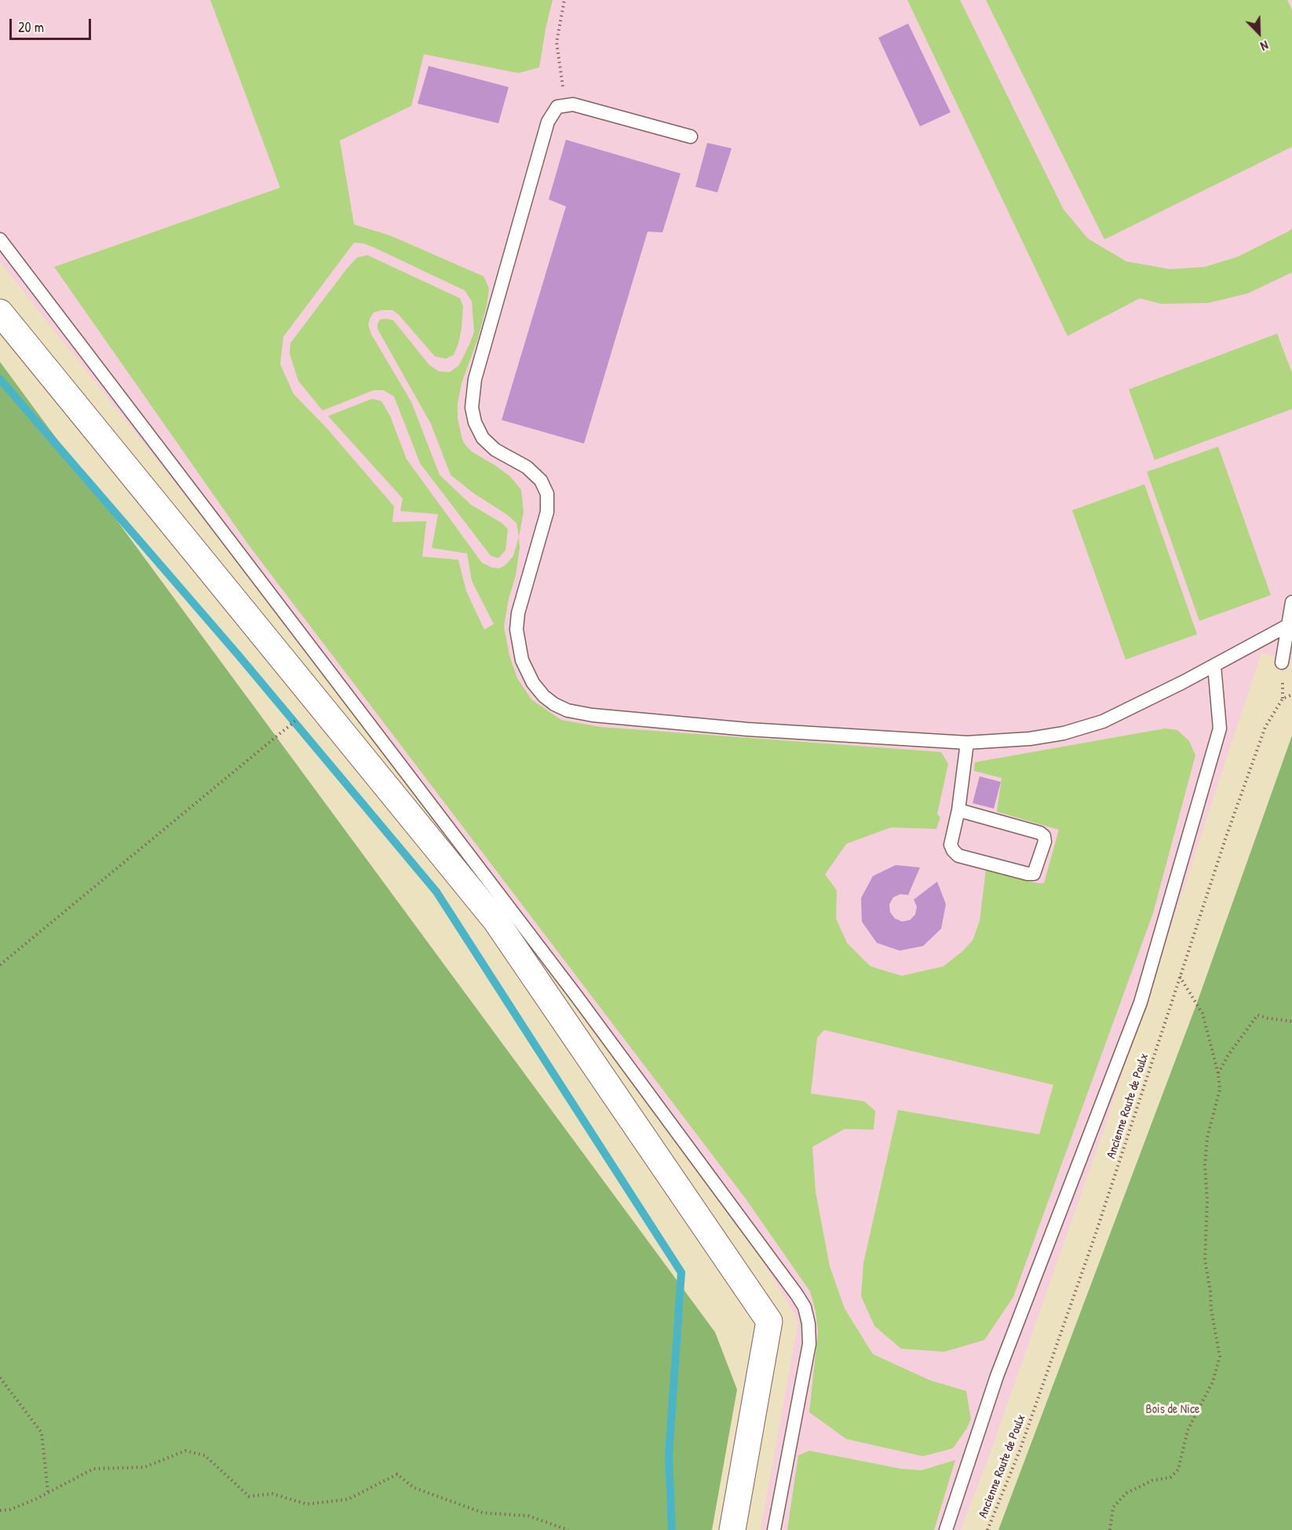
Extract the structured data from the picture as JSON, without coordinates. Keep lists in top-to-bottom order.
{
  "streets": {
    "path": ["Ancienne Route de Poulx"]
  },
  "parks": ["Bois de Nice"],
  "scale_bar": "20 m",
  "north": "bottom right"
}
